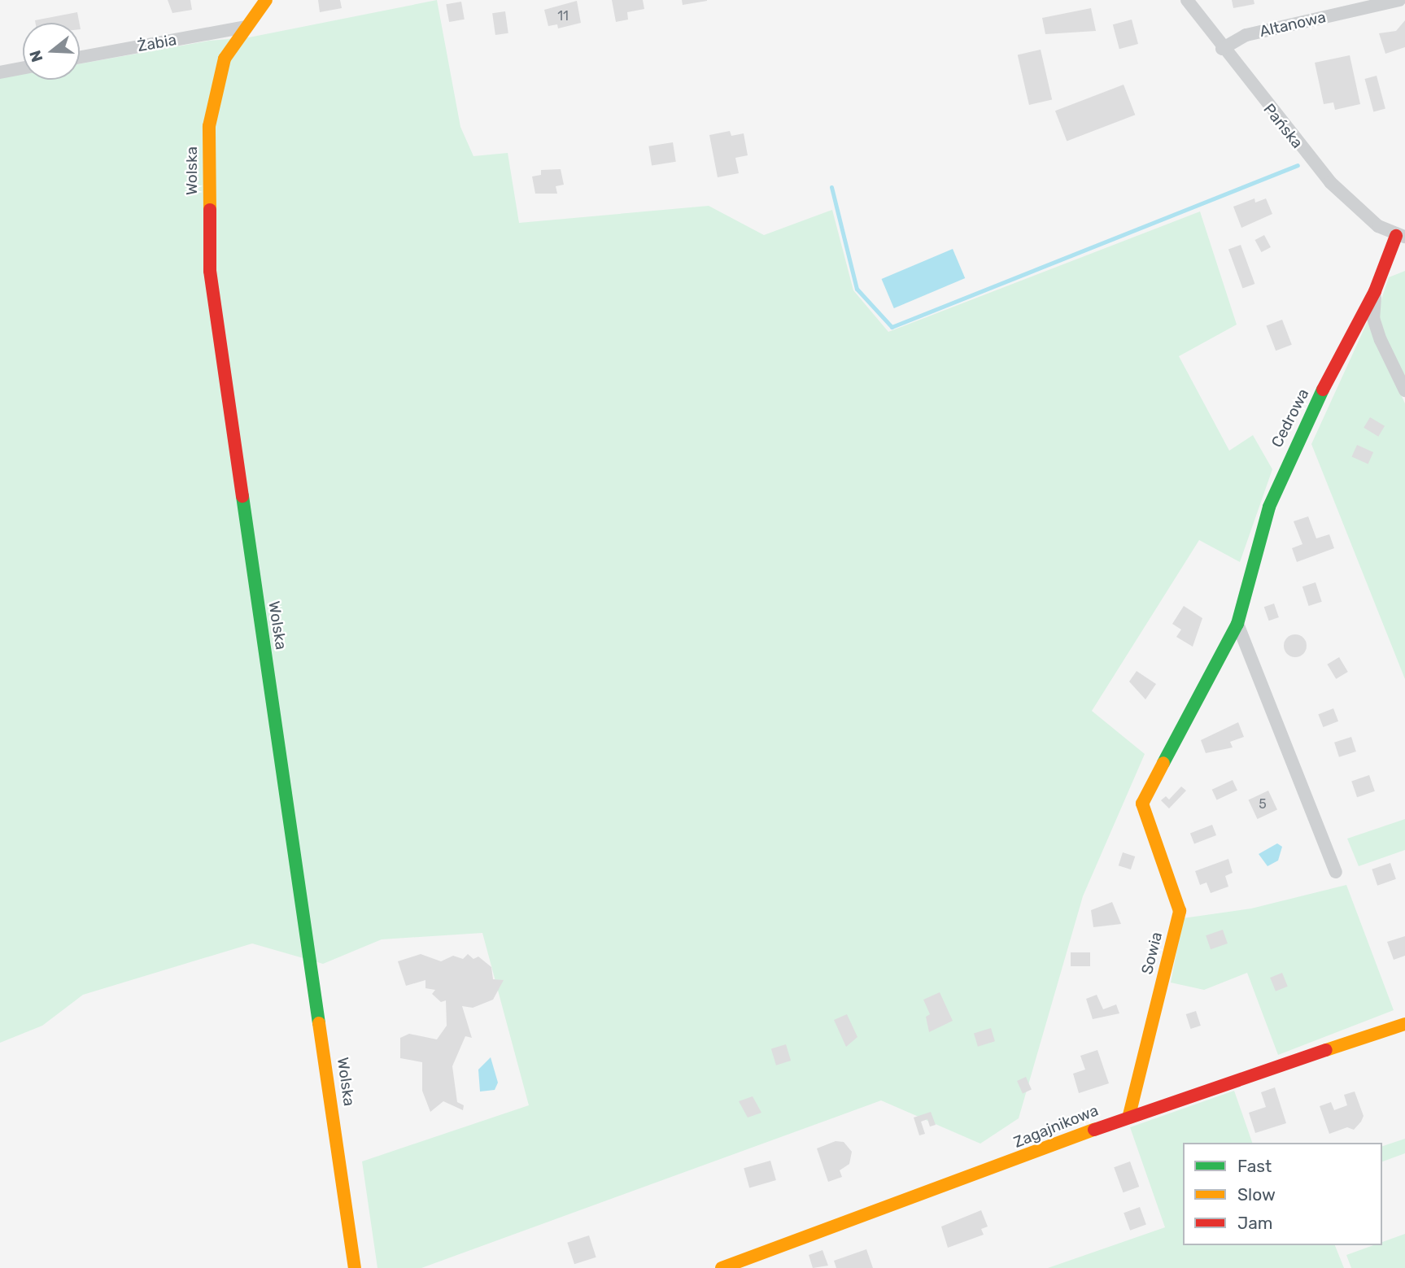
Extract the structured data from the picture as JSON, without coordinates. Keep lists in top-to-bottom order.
{
  "streets": {
    "street": [
      "Altanowa",
      "Żabia",
      "Pańska",
      "Wolska",
      "Cedrowa",
      "Sowia",
      "Zagajnikowa"
    ]
  },
  "crossings": [
    ["Altanowa", "Pańska"],
    ["Żabia", "Wolska"],
    ["Pańska", "Cedrowa"],
    ["Cedrowa", "Sowia"],
    ["Sowia", "Zagajnikowa"]
  ],
  "house_numbers": ["11", "5"],
  "legend": ["Fast", "Slow", "Jam"],
  "north": "left"
}
